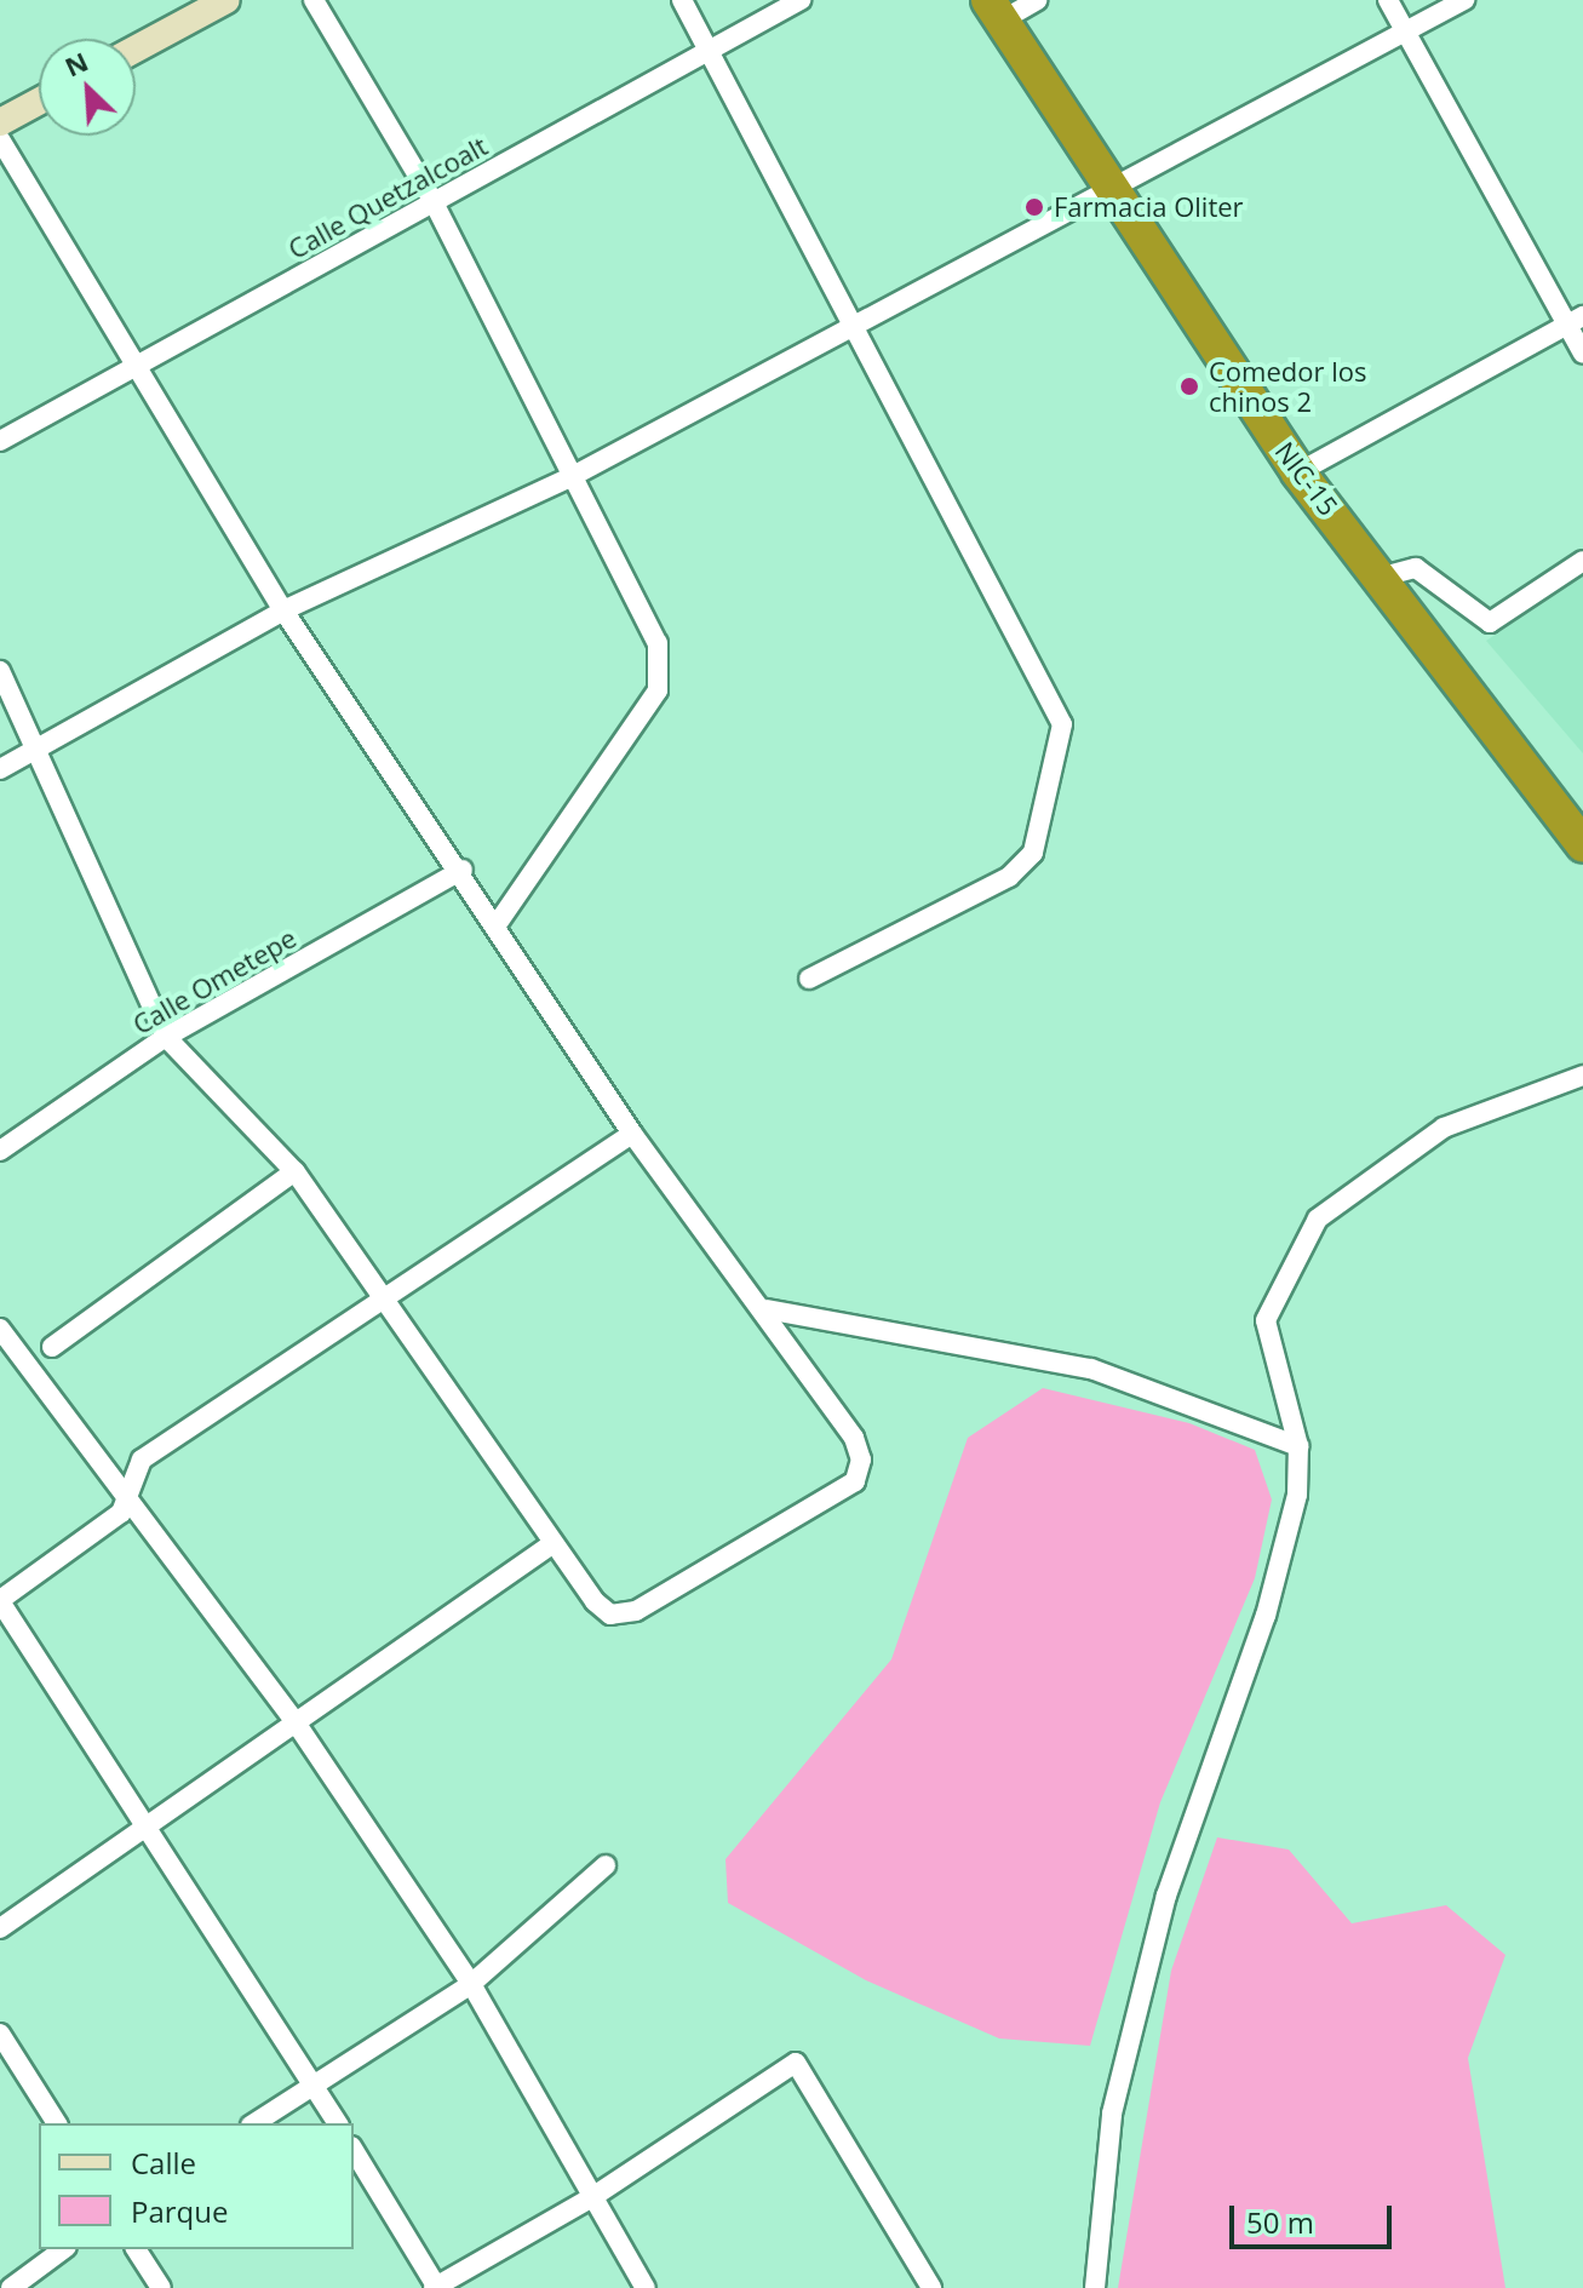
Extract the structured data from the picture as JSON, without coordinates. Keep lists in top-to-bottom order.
{
  "streets": {
    "highway": ["NIC-15"],
    "street": ["Calle Quetzalcoalt", "Calle Ometepe"]
  },
  "places": ["Farmacia Oliter", "Comedor los chinos 2"],
  "legend": ["Calle", "Parque"],
  "scale_bar": "50 m",
  "north": "top left"
}
